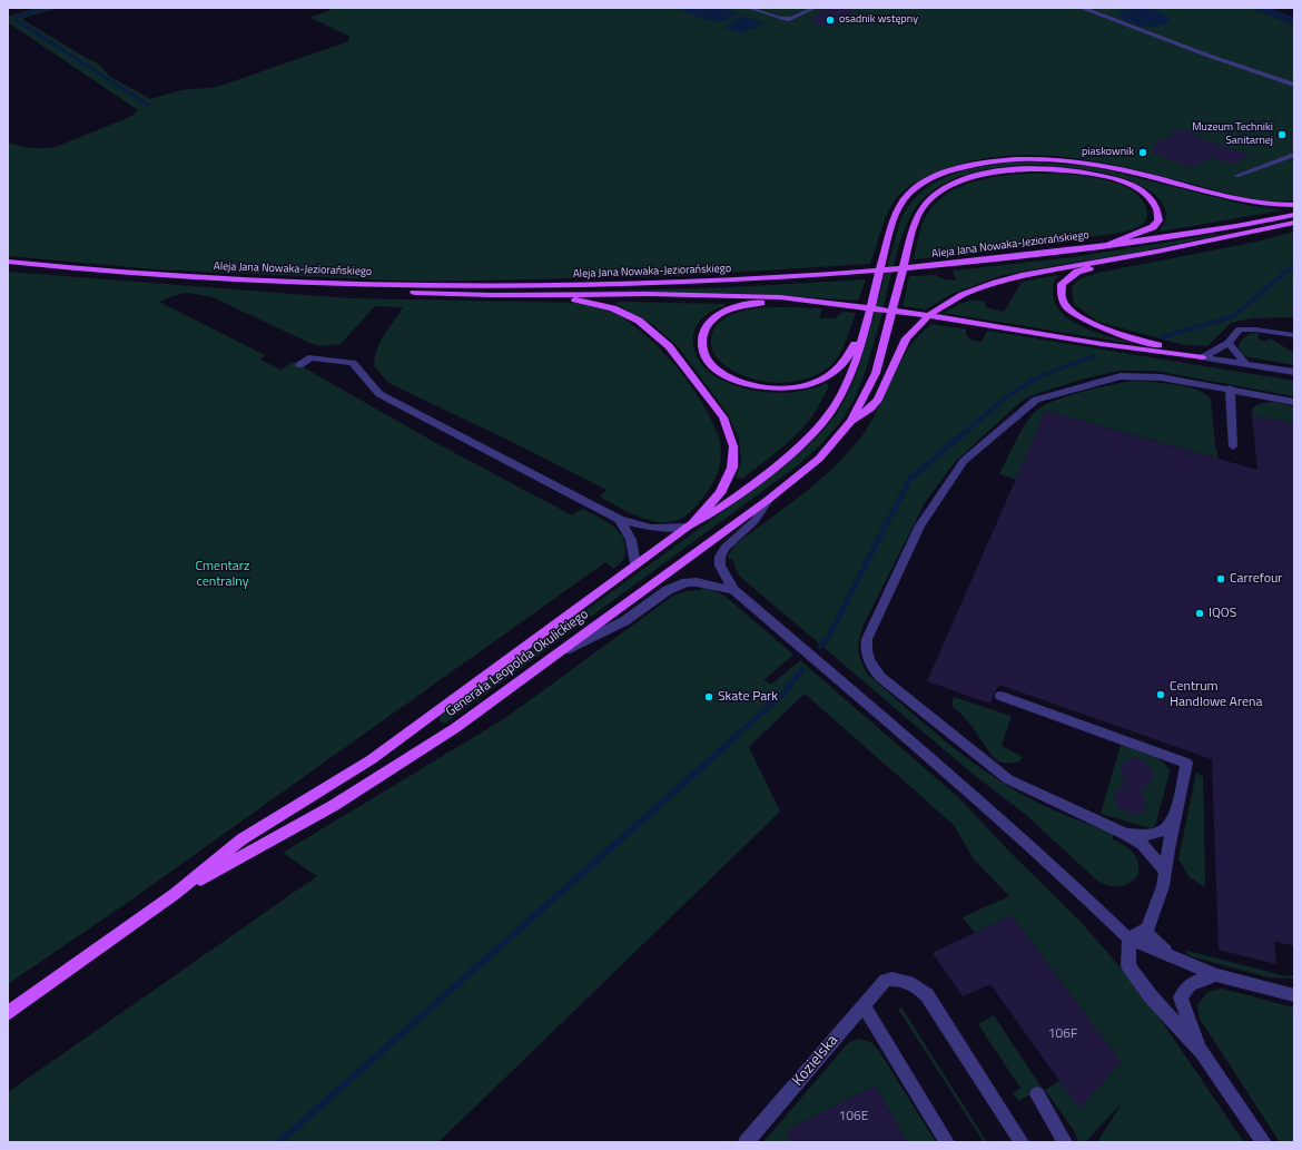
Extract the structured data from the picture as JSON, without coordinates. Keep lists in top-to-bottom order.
{
  "streets": {
    "main road": ["Aleja Jana Nowaka-Jeziorańskiego", "Generała Leopolda Okulickiego"],
    "street": ["Kozielska"]
  },
  "parks": ["Cmentarz centralny"],
  "places": [
    "osadnik wstępny",
    "Muzeum Techniki Sanitarnej",
    "piaskownik",
    "Carrefour",
    "IQOS",
    "Centrum Handlowe Arena",
    "Skate Park"
  ],
  "house_numbers": ["106F", "106E"]
}
